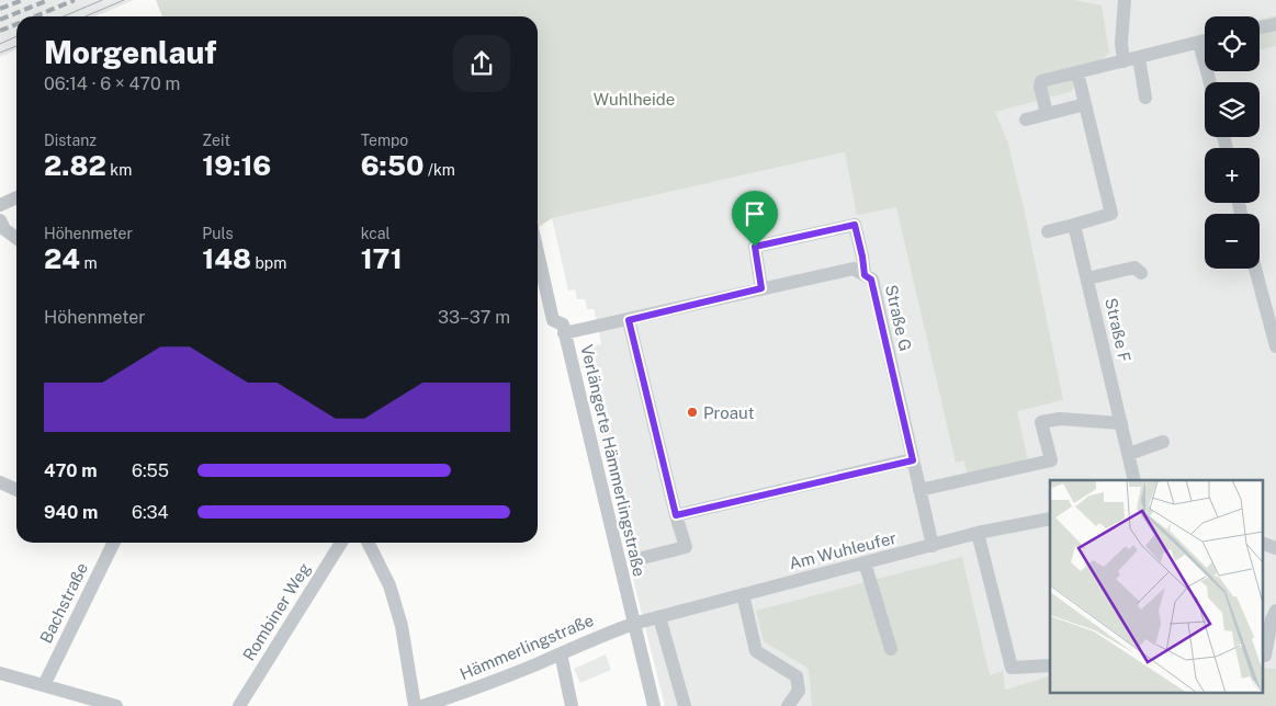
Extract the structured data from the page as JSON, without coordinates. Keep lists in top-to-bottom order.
{
  "streets": {
    "street": [
      "Straße G",
      "Straße F",
      "Verlängerte Hämmerlingstraße",
      "Am Wuhleufer",
      "Bachstraße",
      "Rombiner Weg",
      "Hämmerlingstraße"
    ]
  },
  "crossings": [
    ["Straße G", "Verlängerte Hämmerlingstraße"],
    ["Straße G", "Am Wuhleufer"],
    ["Verlängerte Hämmerlingstraße", "Am Wuhleufer"],
    ["Verlängerte Hämmerlingstraße", "Hämmerlingstraße"],
    ["Am Wuhleufer", "Hämmerlingstraße"]
  ],
  "parks": ["Wuhlheide"],
  "places": ["Proaut"],
  "page": {
    "map_buttons": ["+", "−"],
    "heading": ["Morgenlauf", "06:14 · 6 × 470 m"],
    "stats": [
      ["Distanz", "2.82 km"],
      ["Zeit", "19:16"],
      ["Tempo", "6:50 /km"],
      ["Höhenmeter", "24 m"],
      ["Puls", "148 bpm"],
      ["kcal", "171"]
    ],
    "chart": ["Höhenmeter", "33–37 m"],
    "list": [
      {
        "name": "470 m",
        "note": "6:55"
      },
      {
        "name": "940 m",
        "note": "6:34"
      }
    ]
  }
}
